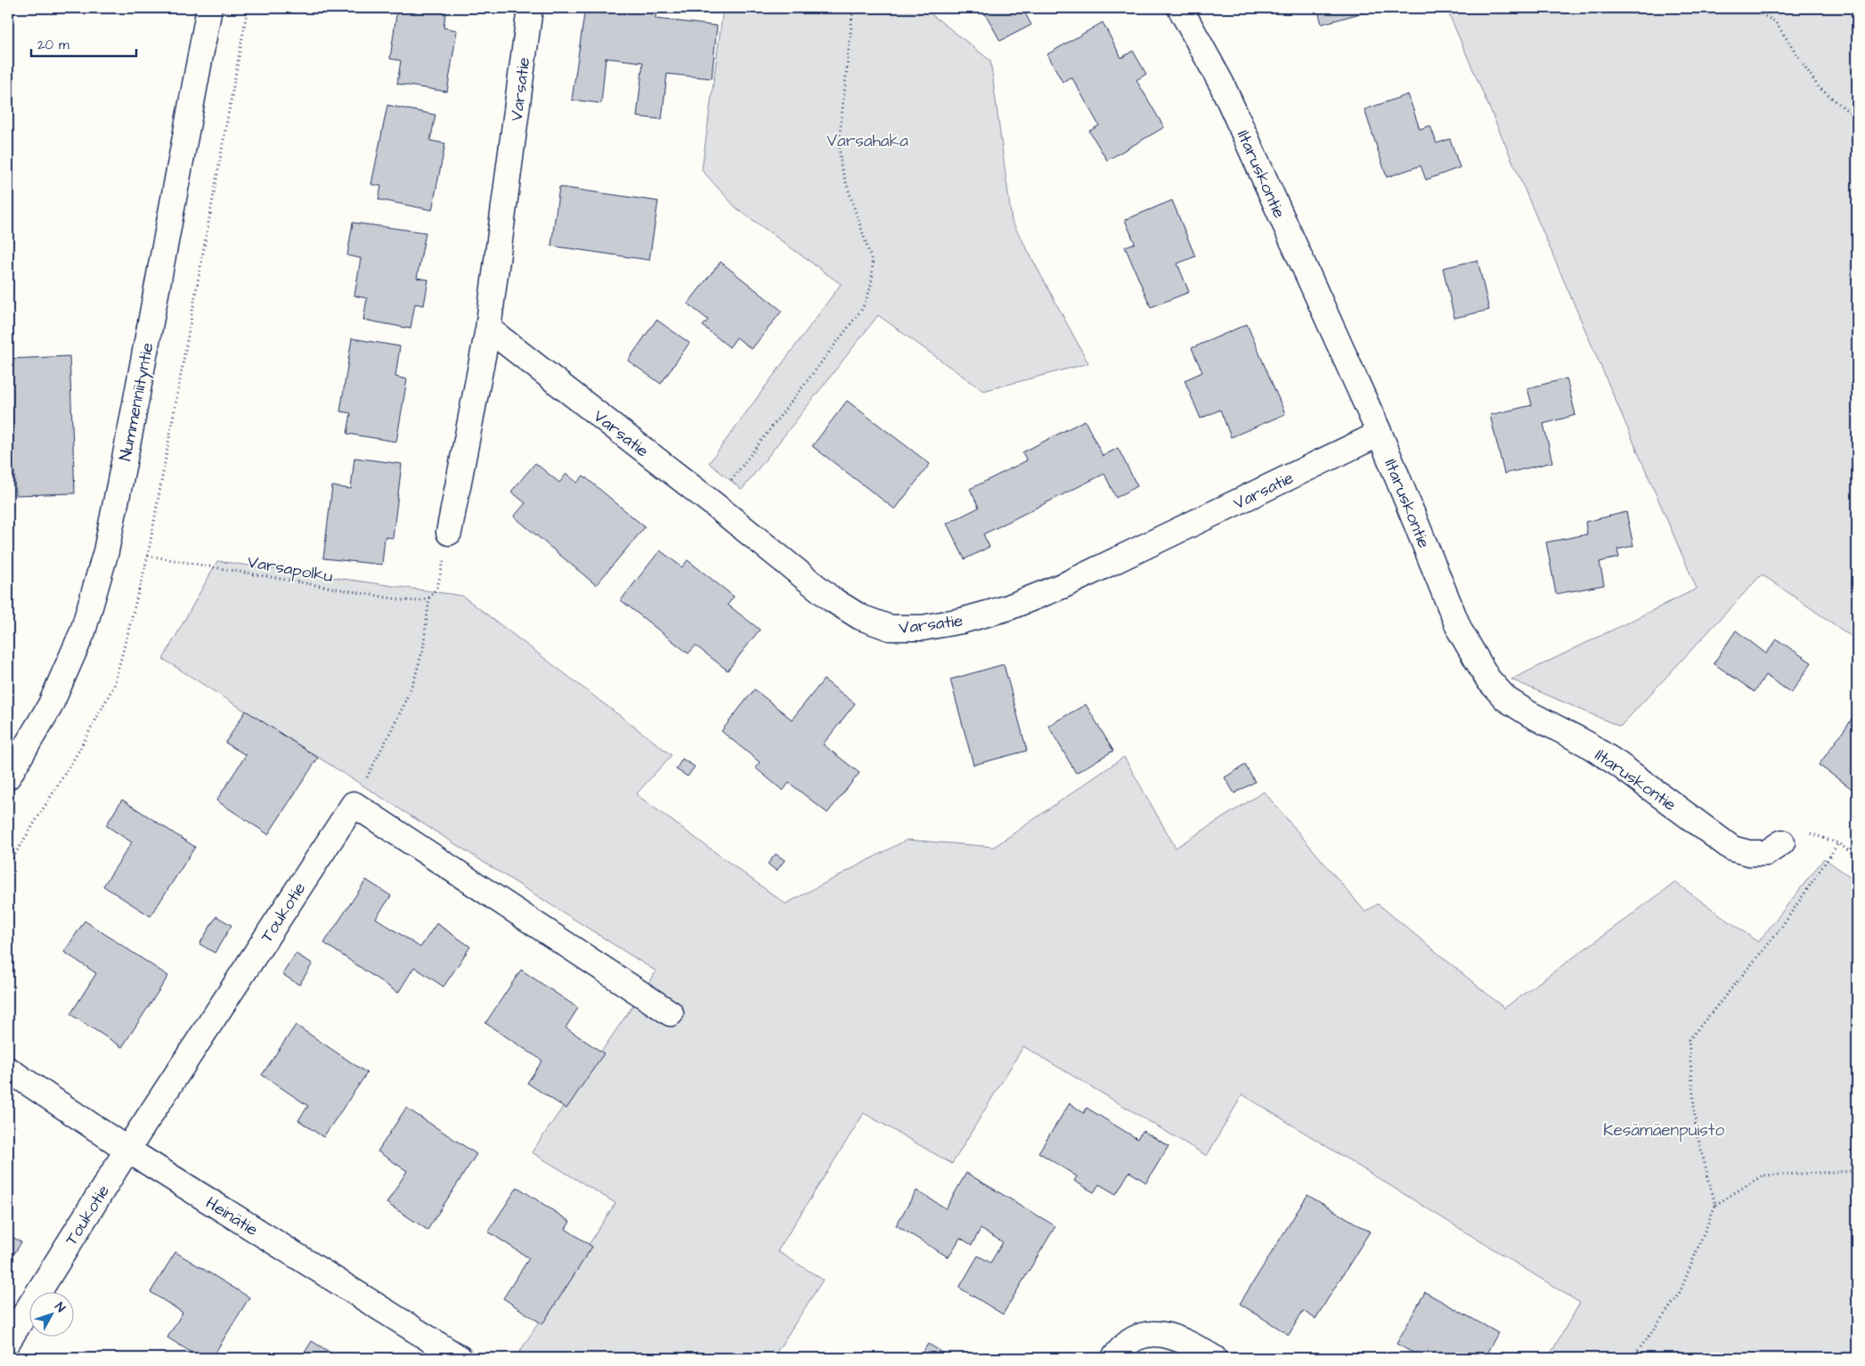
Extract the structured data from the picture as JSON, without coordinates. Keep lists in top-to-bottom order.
{
  "streets": {
    "street": [
      "Varsatie",
      "Iltaruskontie",
      "Nummenniityntie",
      "Toukotie",
      "Heinätie"
    ],
    "path": ["Varsapolku"]
  },
  "crossings": [
    ["Varsatie", "Iltaruskontie"],
    ["Toukotie", "Heinätie"]
  ],
  "parks": ["Varsahaka", "Kesämäenpuisto"],
  "scale_bar": "20 m",
  "north": "top right"
}
